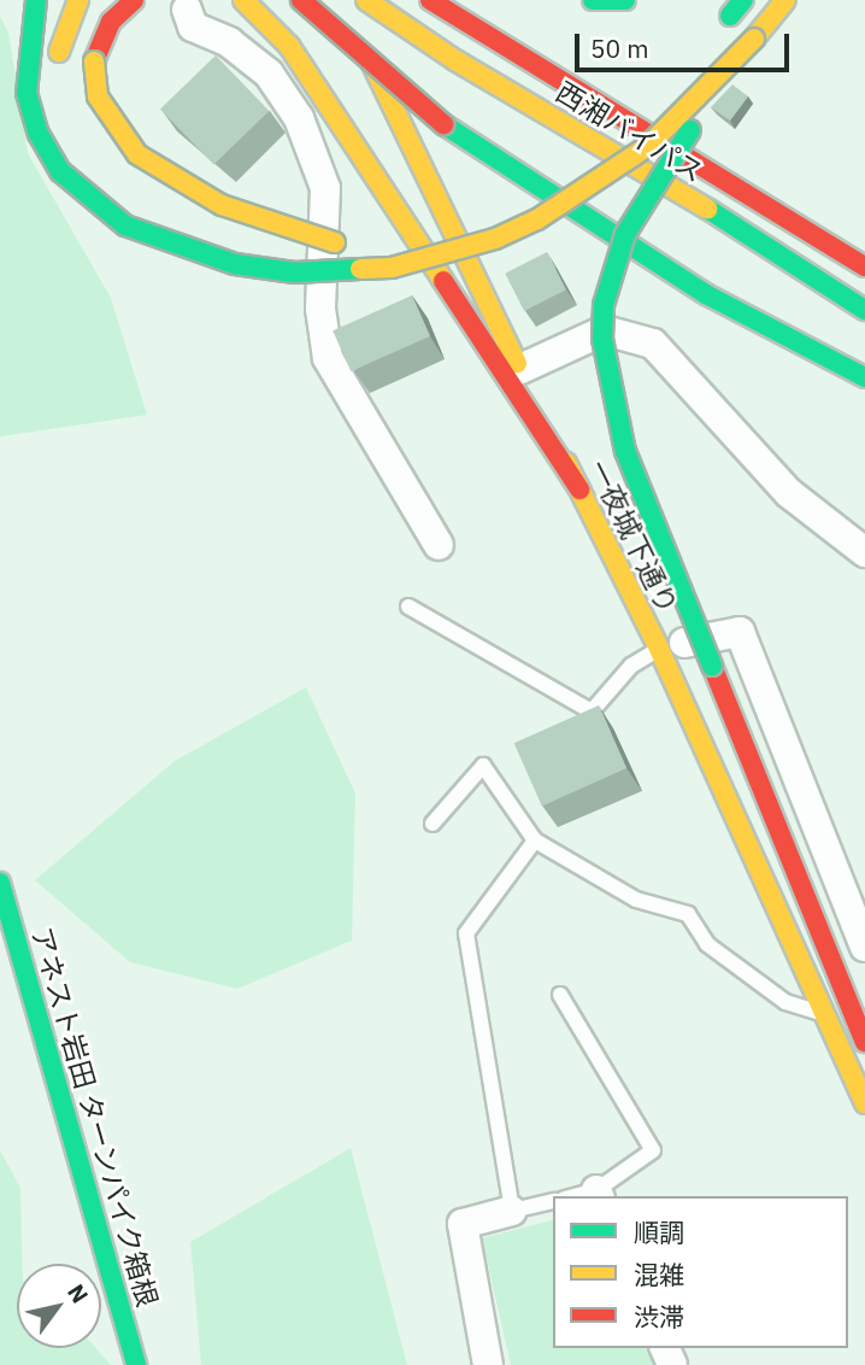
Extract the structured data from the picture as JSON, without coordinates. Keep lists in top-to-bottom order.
{
  "streets": {
    "main road": ["西湘バイパス", "一夜城下通り", "アネスト岩田 ターンパイク箱根"]
  },
  "legend": ["順調", "混雑", "渋滞"],
  "scale_bar": "50 m",
  "north": "top right"
}
